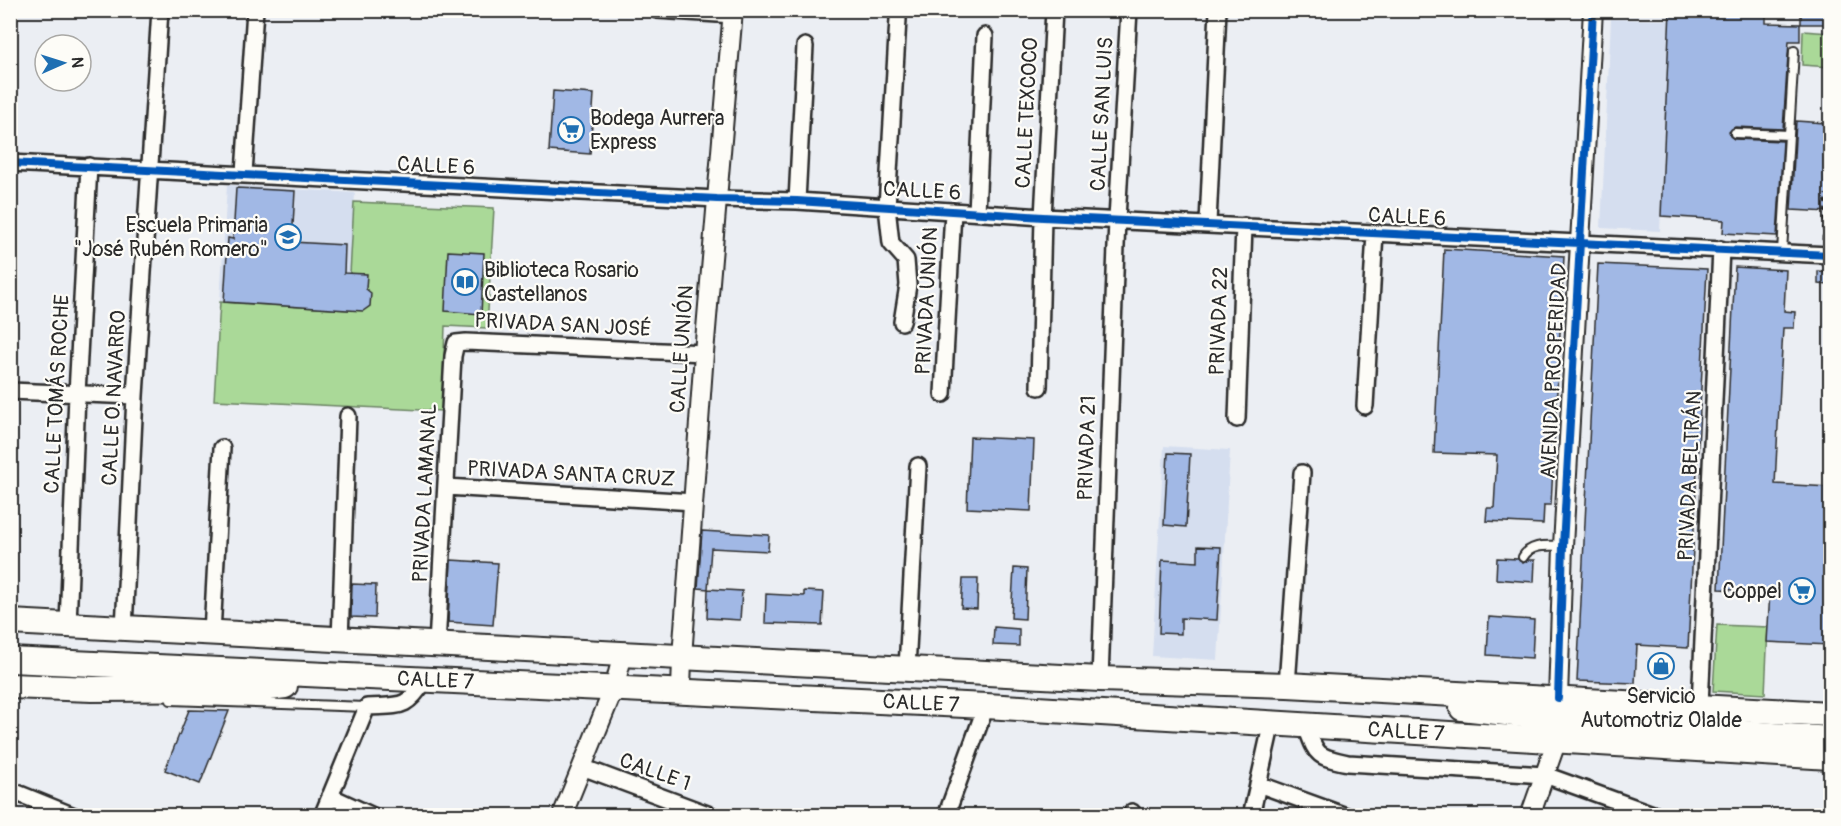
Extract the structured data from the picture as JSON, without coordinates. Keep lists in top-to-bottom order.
{
  "streets": {
    "main road": ["CALLE 7"],
    "street": [
      "CALLE TEXCOCO",
      "CALLE SAN LUIS",
      "CALLE 6",
      "PRIVADA UNIÓN",
      "PRIVADA 22",
      "PRIVADA SAN JOSÉ",
      "CALLE UNIÓN",
      "AVENIDA PROSPERIDAD",
      "CALLE TOMÁS ROCHE",
      "CALLE O. NAVARRO",
      "PRIVADA 21",
      "PRIVADA SANTA CRUZ",
      "PRIVADA BELTRÁN",
      "PRIVADA LAMANAL",
      "CALLE 1"
    ]
  },
  "crossings": [
    ["CALLE TEXCOCO", "CALLE 6"],
    ["CALLE SAN LUIS", "CALLE 6"],
    ["CALLE SAN LUIS", "PRIVADA 21"],
    ["CALLE 6", "PRIVADA UNIÓN"],
    ["CALLE 6", "PRIVADA 22"],
    ["CALLE 6", "CALLE UNIÓN"],
    ["CALLE 6", "AVENIDA PROSPERIDAD"],
    ["CALLE 6", "CALLE TOMÁS ROCHE"],
    ["CALLE 6", "CALLE O. NAVARRO"],
    ["CALLE 6", "PRIVADA 21"],
    ["CALLE 6", "PRIVADA BELTRÁN"],
    ["PRIVADA SAN JOSÉ", "CALLE UNIÓN"],
    ["PRIVADA SAN JOSÉ", "PRIVADA LAMANAL"],
    ["CALLE UNIÓN", "PRIVADA SANTA CRUZ"],
    ["CALLE UNIÓN", "CALLE 7"],
    ["AVENIDA PROSPERIDAD", "CALLE 7"],
    ["CALLE TOMÁS ROCHE", "CALLE 7"],
    ["CALLE O. NAVARRO", "CALLE 7"],
    ["PRIVADA 21", "CALLE 7"],
    ["PRIVADA SANTA CRUZ", "PRIVADA LAMANAL"],
    ["PRIVADA BELTRÁN", "CALLE 7"],
    ["PRIVADA LAMANAL", "CALLE 7"]
  ],
  "places": {
    "supermarket": ["Bodega Aurrera Express", "Coppel"],
    "school or university": ["Escuela Primaria \"José Rubén Romero\""],
    "library": ["Biblioteca Rosario Castellanos"],
    "shop": ["Servicio Automotriz Olalde"]
  },
  "north": "right"
}
